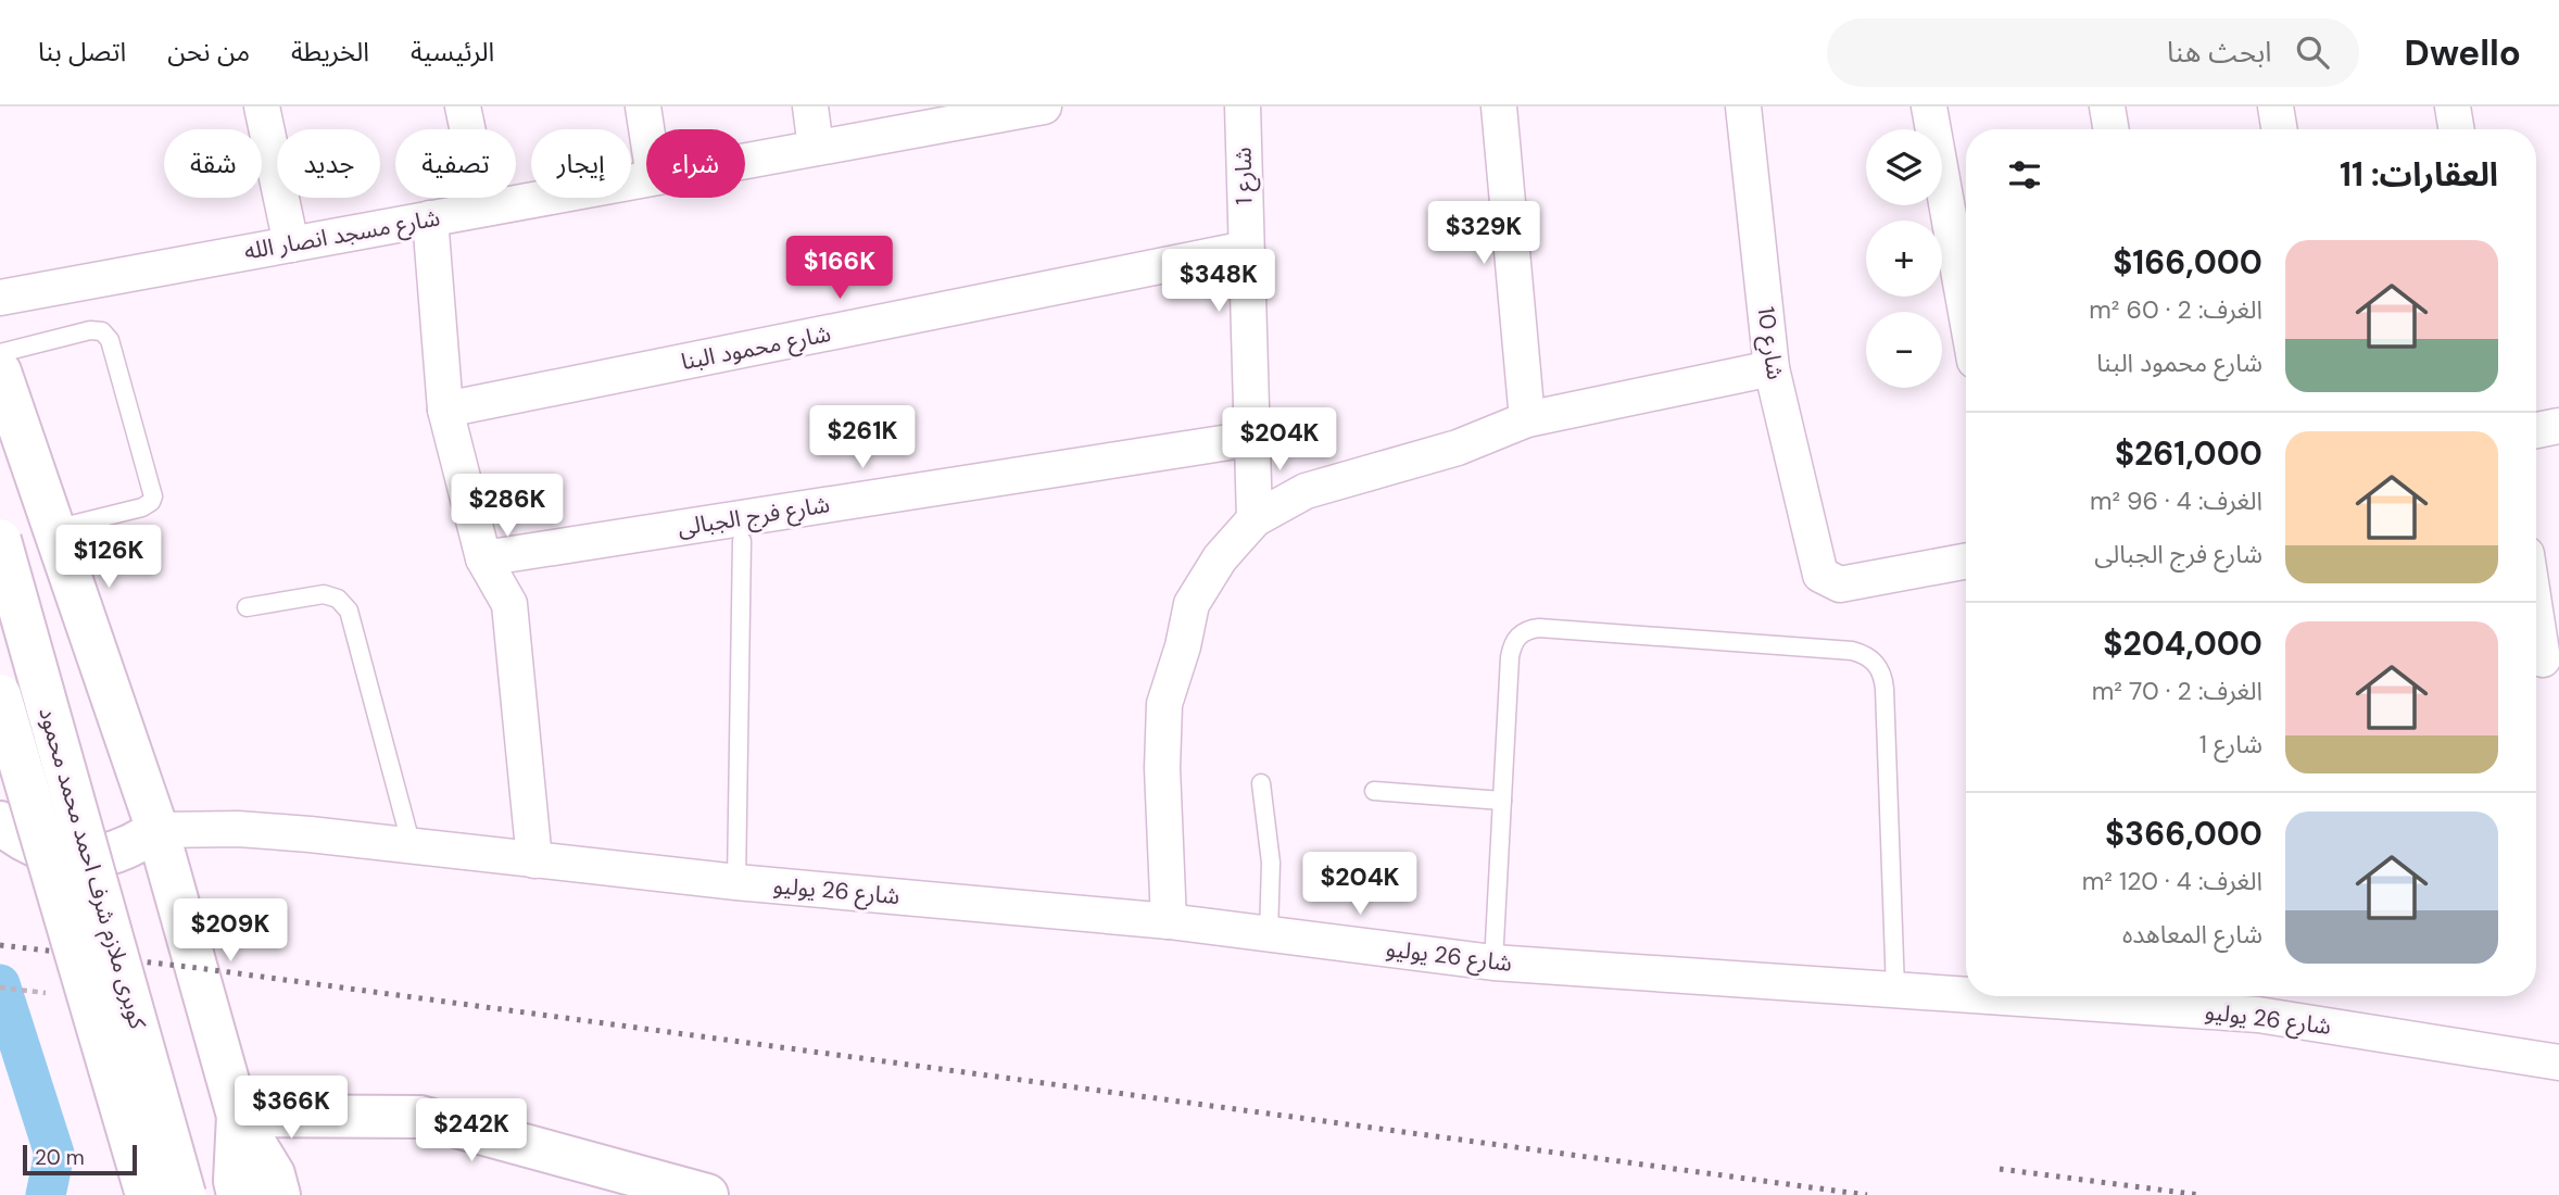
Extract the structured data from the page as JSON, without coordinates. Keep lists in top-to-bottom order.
{
  "streets": {
    "main road": ["كوبرى ملازم شرف احمد محمد محمود"],
    "street": [
      "شارع 1",
      "شارع مسجد انصار الله",
      "شارع 10",
      "شارع محمود البنا",
      "شارع فرج الجبالى",
      "شارع 26 يوليو"
    ]
  },
  "crossings": [
    ["شارع 1", "شارع محمود البنا"],
    ["شارع 1", "شارع فرج الجبالى"]
  ],
  "scale_bar": "20 m",
  "page": {
    "header": "Dwello",
    "search": "ابحث هنا",
    "nav": [
      "الرئيسية",
      "الخريطة",
      "من نحن",
      "اتصل بنا"
    ],
    "map_buttons": ["+", "−"],
    "chip": [
      "شراء",
      "إيجار",
      "تصفية",
      "جديد",
      "شقة"
    ],
    "heading": "العقارات: 11",
    "price": [
      "$329K",
      "$166K",
      "$348K",
      "$261K",
      "$204K",
      "$286K",
      "$126K",
      "$204K",
      "$209K",
      "$366K",
      "$242K"
    ],
    "list": [
      {
        "name": "$166,000",
        "note": "الغرف: 2 · 60 m² · شارع محمود البنا"
      },
      {
        "name": "$261,000",
        "note": "الغرف: 4 · 96 m² · شارع فرج الجبالى"
      },
      {
        "name": "$204,000",
        "note": "الغرف: 2 · 70 m² · شارع 1"
      },
      {
        "name": "$366,000",
        "note": "الغرف: 4 · 120 m² · شارع المعاهده"
      }
    ],
    "scale": "20 m"
  }
}
